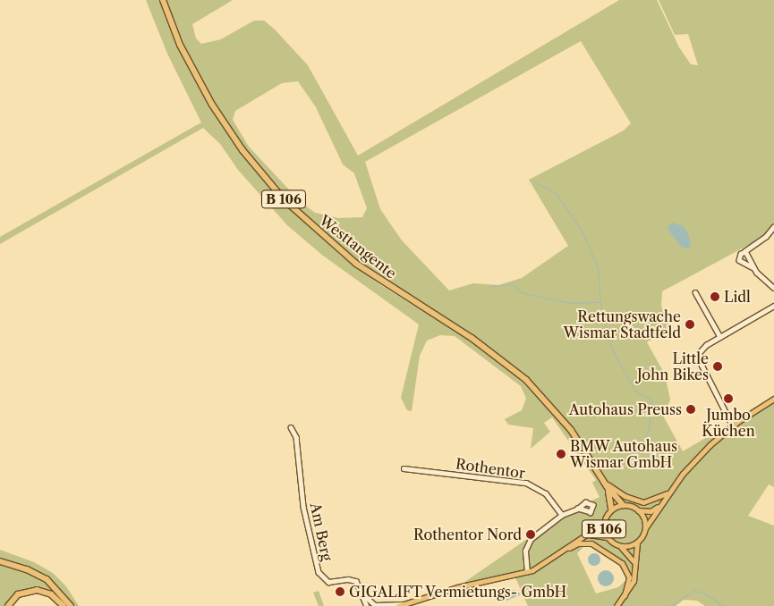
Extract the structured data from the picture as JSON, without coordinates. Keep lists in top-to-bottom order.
{
  "streets": {
    "highway": ["B 106", "Westtangente"],
    "street": ["Rothentor", "Am Berg"]
  },
  "crossings": [
    ["B 106", "Westtangente"]
  ],
  "places": [
    "Lidl",
    "Rettungswache Wismar Stadtfeld",
    "Little John Bikes",
    "Jumbo Küchen",
    "Autohaus Preuss",
    "BMW Autohaus Wismar GmbH",
    "Rothentor Nord",
    "GIGALIFT Vermietungs- GmbH"
  ]
}
